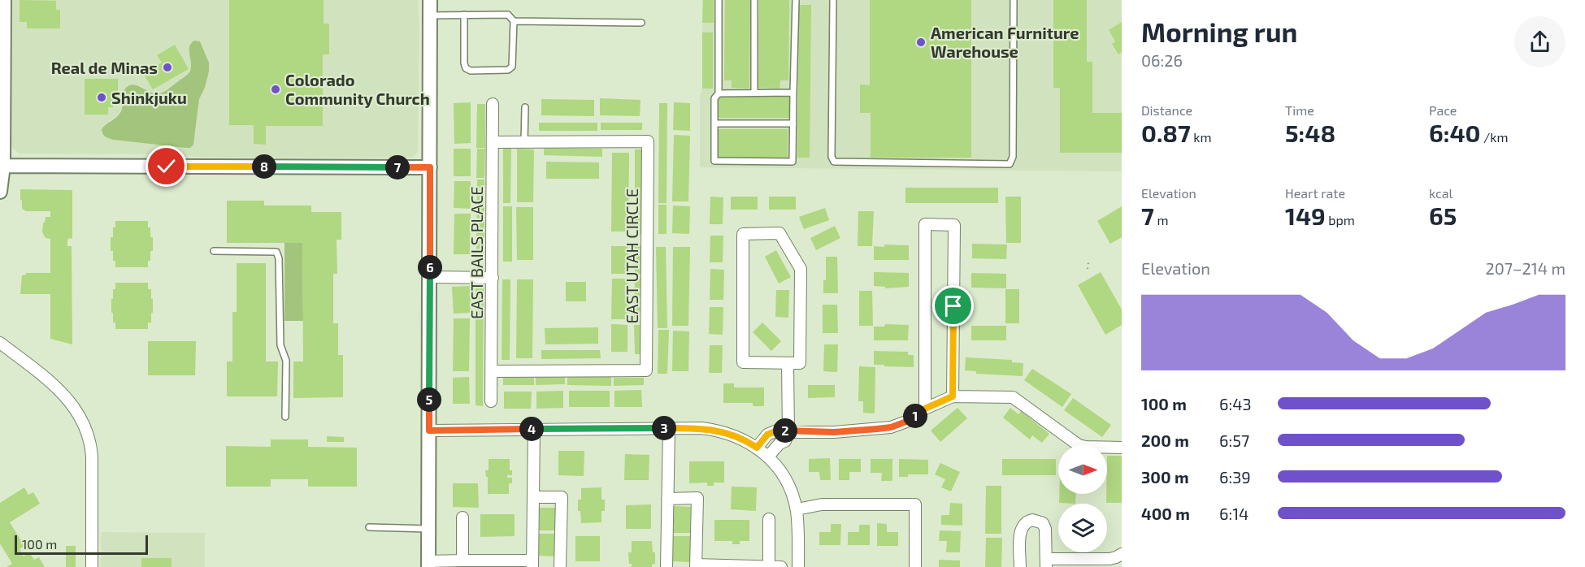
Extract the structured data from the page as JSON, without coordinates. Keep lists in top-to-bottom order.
{
  "streets": {
    "street": ["EAST BAILS PLACE", "EAST UTAH CIRCLE"]
  },
  "crossings": [
    ["EAST BAILS PLACE", "EAST UTAH CIRCLE"]
  ],
  "places": [
    "American Furniture Warehouse",
    "Real de Minas",
    "Colorado Community Church",
    "Shinkjuku"
  ],
  "scale_bar": "100 m",
  "north": "right",
  "page": {
    "heading": ["Morning run", "06:26"],
    "stats": [
      ["Distance", "0.87 km"],
      ["Time", "5:48"],
      ["Pace", "6:40 /km"],
      ["Elevation", "7 m"],
      ["Heart rate", "149 bpm"],
      ["kcal", "65"]
    ],
    "pins": [
      "8",
      "7",
      "6",
      "5",
      "1",
      "3",
      "4",
      "2"
    ],
    "chart": ["Elevation", "207–214 m"],
    "list": [
      {
        "name": "100 m",
        "note": "6:43"
      },
      {
        "name": "200 m",
        "note": "6:57"
      },
      {
        "name": "300 m",
        "note": "6:39"
      },
      {
        "name": "400 m",
        "note": "6:14"
      }
    ],
    "scale": "100 m"
  }
}
